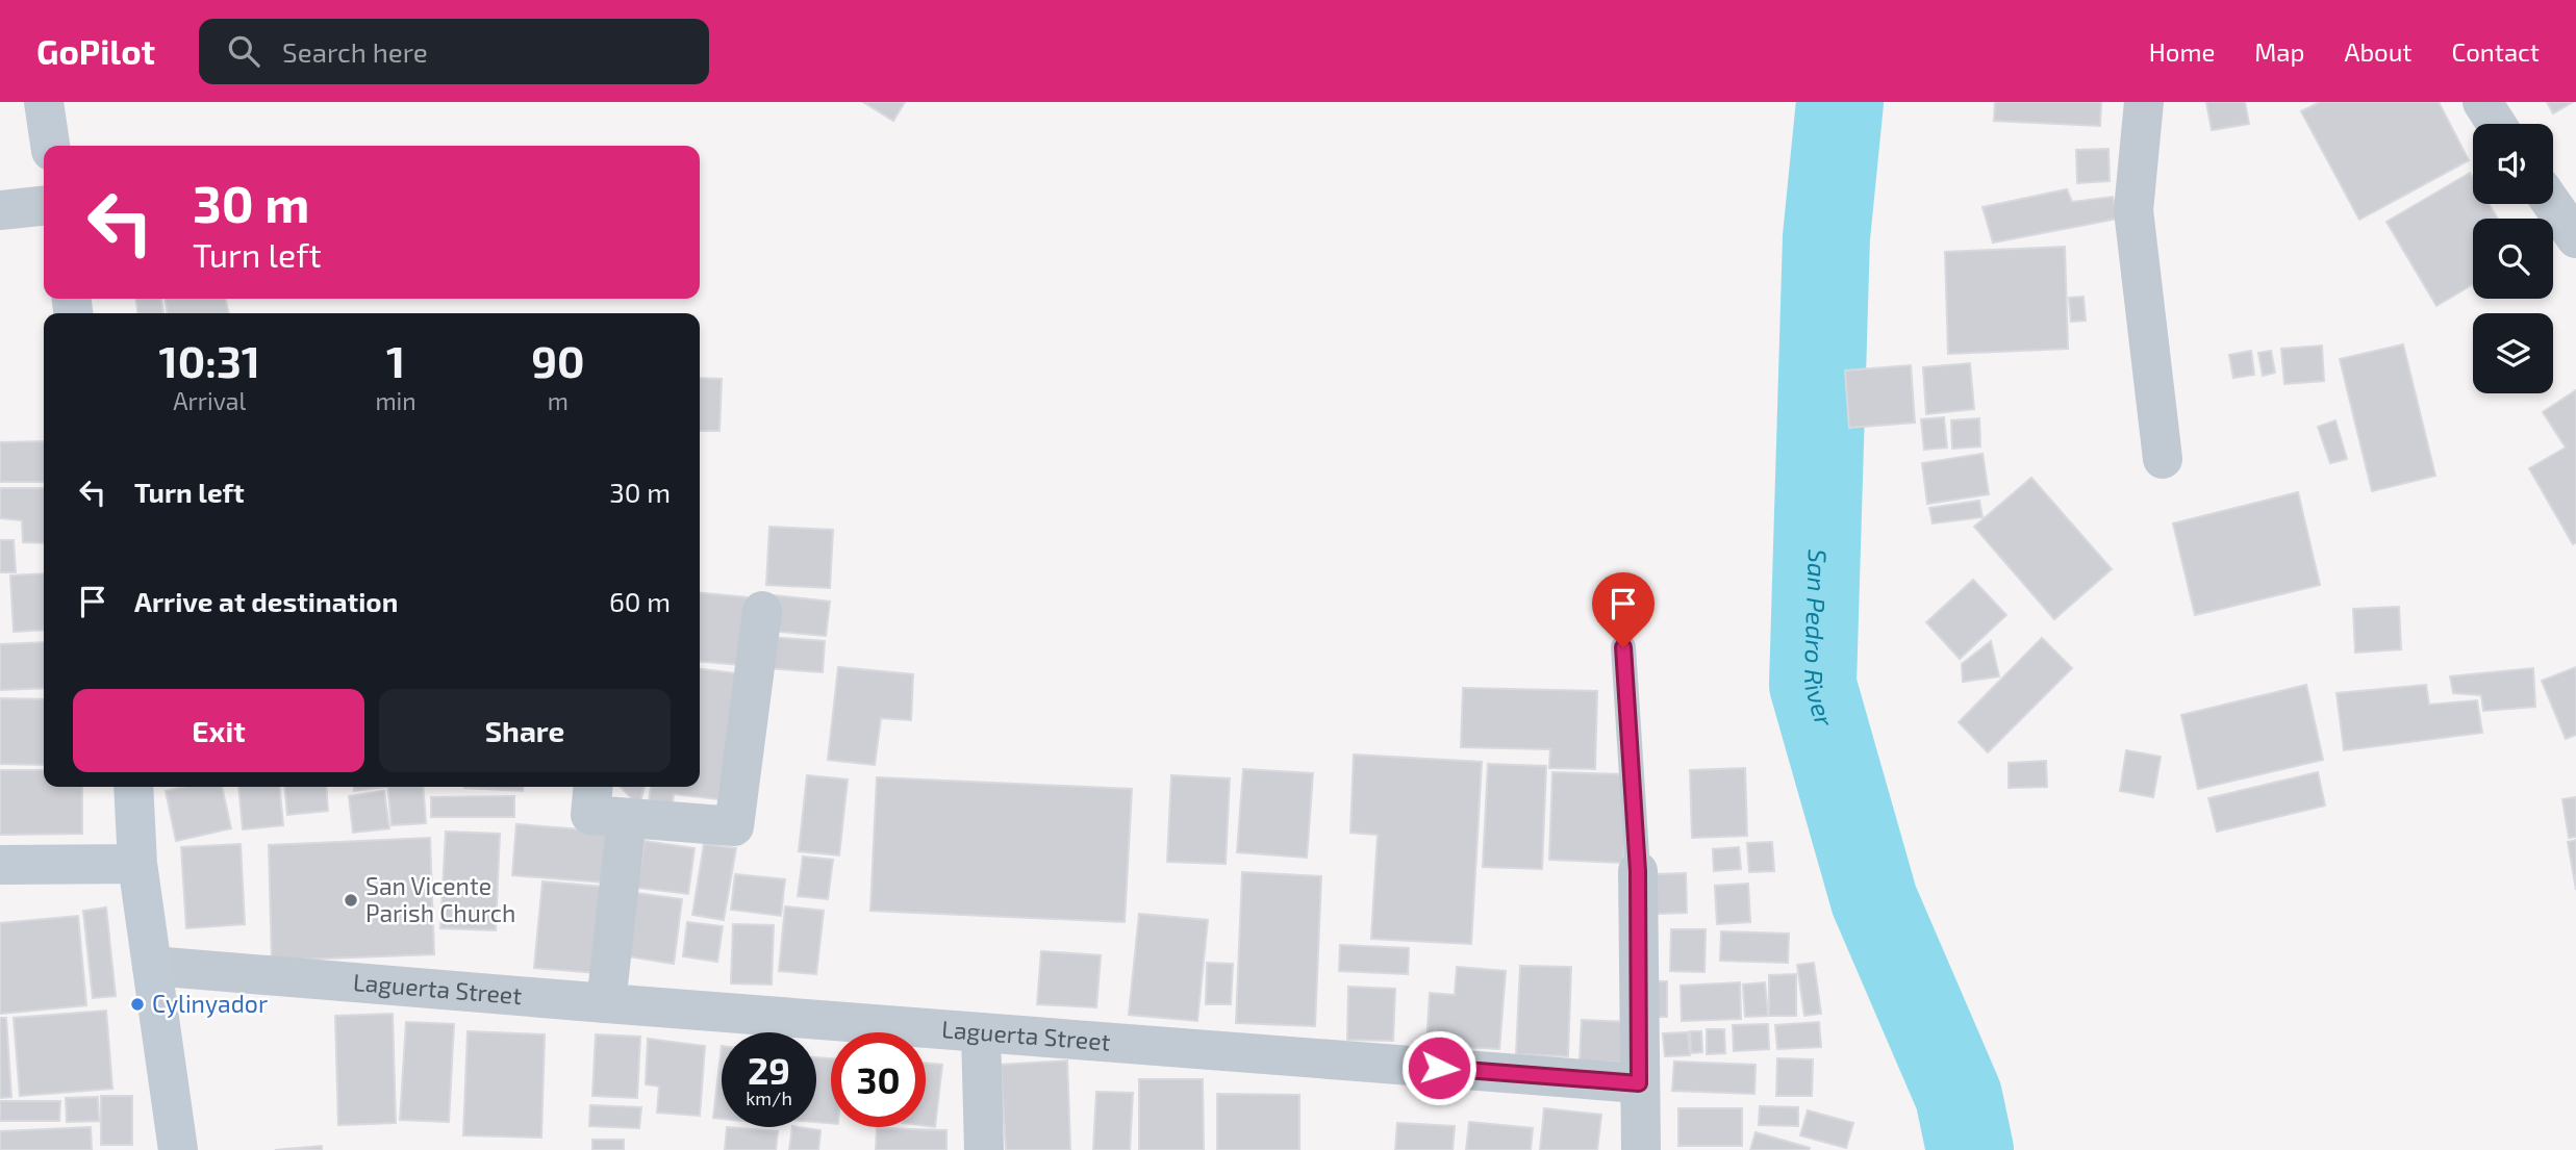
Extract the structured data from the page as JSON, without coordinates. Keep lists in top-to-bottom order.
{
  "streets": {
    "street": ["Laguerta Street"]
  },
  "water": ["San Pedro River"],
  "places": ["San Vicente Parish Church", "Cylinyador"],
  "page": {
    "header": "GoPilot",
    "search": "Search here",
    "nav": [
      "Home",
      "Map",
      "About",
      "Contact"
    ],
    "turn": ["30 m", "Turn left"],
    "eta": [
      "10:31",
      "Arrival",
      "1",
      "min",
      "90",
      "m"
    ],
    "list": [
      {
        "name": "Turn left",
        "value": "30 m"
      },
      {
        "name": "Arrive at destination",
        "value": "60 m"
      }
    ],
    "buttons": ["Exit", "Share"],
    "speed": "29 km/h",
    "limit": "30"
  }
}
